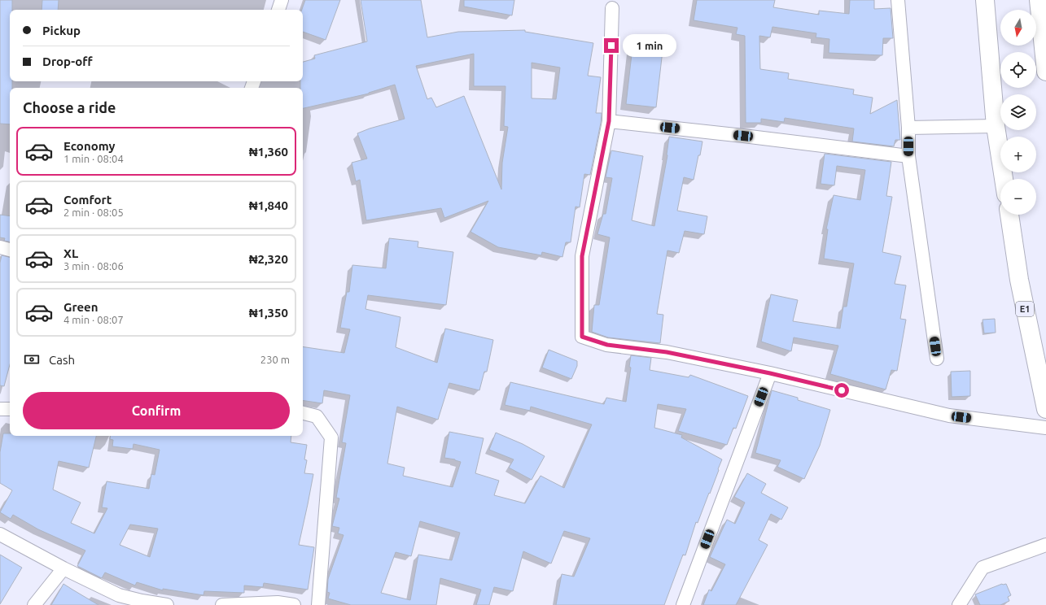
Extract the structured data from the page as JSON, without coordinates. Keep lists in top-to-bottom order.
{
  "streets": {
    "highway": ["E1"]
  },
  "north": "bottom",
  "page": {
    "map_buttons": ["+", "−"],
    "banner": ["Pickup", "Drop-off"],
    "bubble": "1 min",
    "heading": "Choose a ride",
    "list": [
      {
        "name": "Economy",
        "note": "1 min · 08:04",
        "value": "₦1,360"
      },
      {
        "name": "Comfort",
        "note": "2 min · 08:05",
        "value": "₦1,840"
      },
      {
        "name": "XL",
        "note": "3 min · 08:06",
        "value": "₦2,320"
      },
      {
        "name": "Green",
        "note": "4 min · 08:07",
        "value": "₦1,350"
      }
    ],
    "pay": ["Cash", "230 m"],
    "buttons": "Confirm"
  }
}
